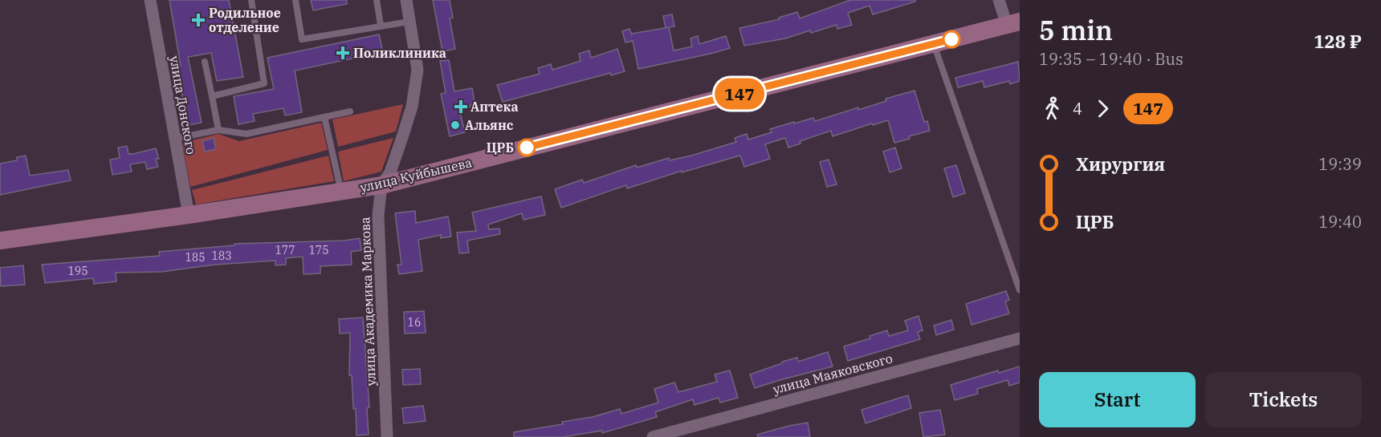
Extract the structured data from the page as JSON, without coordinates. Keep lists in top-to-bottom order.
{
  "streets": {
    "street": [
      "улица Донского",
      "улица Куйбышева",
      "улица Академика Маркова",
      "улица Маяковского"
    ]
  },
  "crossings": [
    ["улица Донского", "улица Куйбышева"],
    ["улица Куйбышева", "улица Академика Маркова"]
  ],
  "places": {
    "health": ["Родильное отделение", "Поликлиника", "Аптека"],
    "other": ["Альянс", "ЦРБ"]
  },
  "lines": ["bus line 147"],
  "house_numbers": [
    "177",
    "175",
    "183",
    "185",
    "195",
    "16"
  ],
  "page": {
    "on_map": "147",
    "heading": ["5 min", "19:35 – 19:40 · Bus", "128 ₽"],
    "legs": ["4", "147"],
    "list": [
      {
        "name": "Хирургия",
        "value": "19:39"
      },
      {
        "name": "ЦРБ",
        "value": "19:40"
      }
    ],
    "buttons": ["Start", "Tickets"]
  }
}
